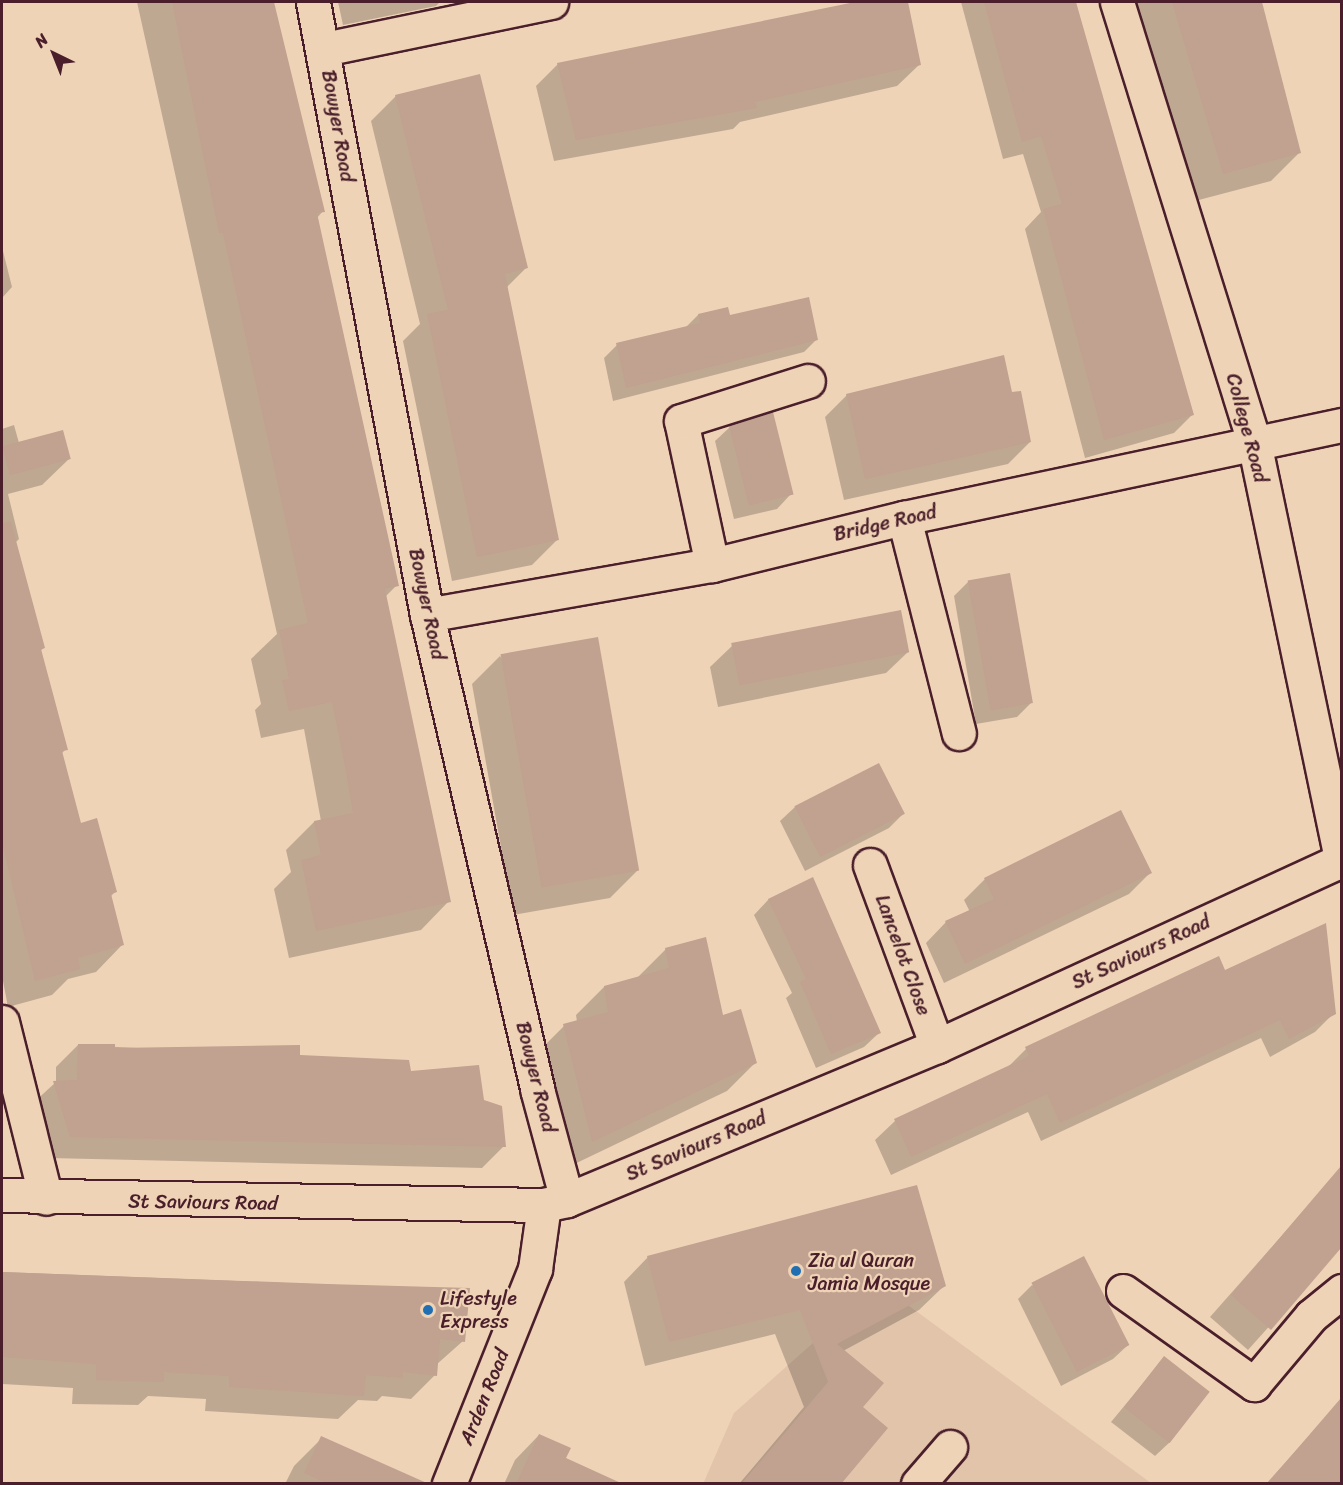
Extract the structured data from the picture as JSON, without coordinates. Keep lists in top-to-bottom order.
{
  "streets": {
    "street": [
      "Bowyer Road",
      "College Road",
      "Bridge Road",
      "St Saviours Road",
      "Lancelot Close",
      "Arden Road"
    ]
  },
  "crossings": [
    ["Bowyer Road", "Bridge Road"],
    ["Bowyer Road", "St Saviours Road"],
    ["Bowyer Road", "Arden Road"],
    ["College Road", "Bridge Road"],
    ["College Road", "St Saviours Road"],
    ["St Saviours Road", "Lancelot Close"],
    ["St Saviours Road", "Arden Road"]
  ],
  "places": ["Zia ul Quran Jamia Mosque", "Lifestyle Express"],
  "north": "top left"
}
